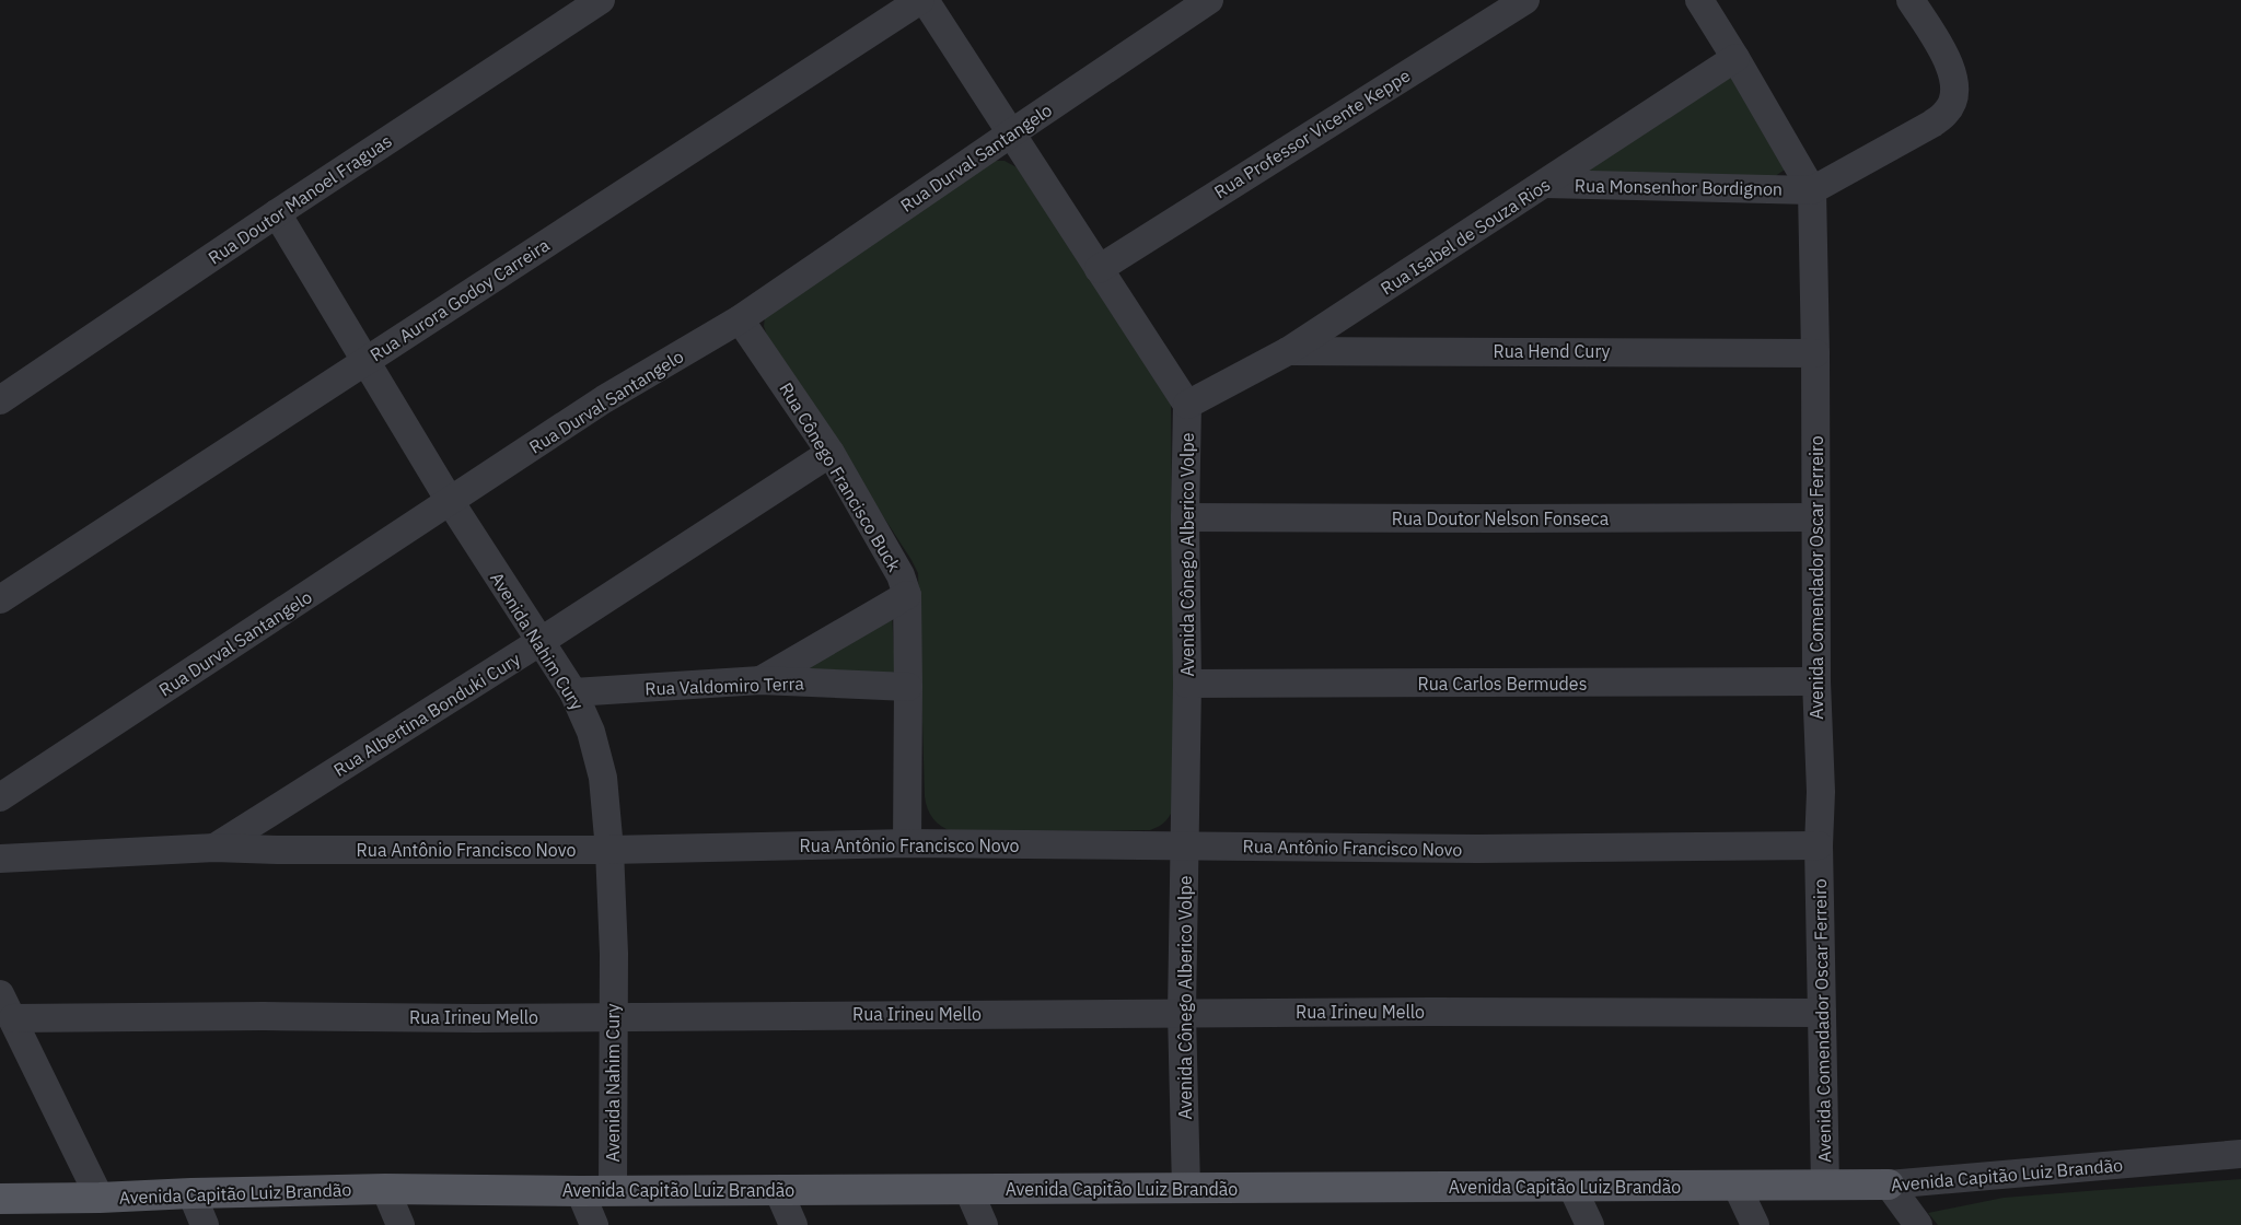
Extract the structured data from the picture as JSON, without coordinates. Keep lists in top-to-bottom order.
{
  "streets": {
    "main road": ["Avenida Capitão Luiz Brandão"],
    "street": [
      "Rua Professor Vicente Keppe",
      "Rua Durval Santangelo",
      "Rua Monsenhor Bordignon",
      "Rua Doutor Manoel Fraguas",
      "Rua Isabel de Souza Rios",
      "Rua Aurora Godoy Carreira",
      "Rua Hend Cury",
      "Rua Cônego Francisco Buck",
      "Rua Doutor Nelson Fonseca",
      "Avenida Cônego Alberico Volpe",
      "Avenida Comendador Oscar Ferreiro",
      "Avenida Nahim Cury",
      "Rua Carlos Bermudes",
      "Rua Valdomiro Terra",
      "Rua Albertina Bonduki Cury",
      "Rua Antônio Francisco Novo",
      "Rua Irineu Mello"
    ]
  },
  "crossings": [
    ["Rua Durval Santangelo", "Rua Cônego Francisco Buck"],
    ["Rua Durval Santangelo", "Avenida Nahim Cury"],
    ["Rua Monsenhor Bordignon", "Rua Isabel de Souza Rios"],
    ["Rua Monsenhor Bordignon", "Avenida Comendador Oscar Ferreiro"],
    ["Rua Doutor Manoel Fraguas", "Avenida Nahim Cury"],
    ["Rua Isabel de Souza Rios", "Rua Hend Cury"],
    ["Rua Isabel de Souza Rios", "Avenida Cônego Alberico Volpe"],
    ["Rua Isabel de Souza Rios", "Avenida Comendador Oscar Ferreiro"],
    ["Rua Aurora Godoy Carreira", "Avenida Nahim Cury"],
    ["Rua Hend Cury", "Avenida Comendador Oscar Ferreiro"],
    ["Rua Cônego Francisco Buck", "Rua Valdomiro Terra"],
    ["Rua Cônego Francisco Buck", "Rua Albertina Bonduki Cury"],
    ["Rua Cônego Francisco Buck", "Rua Antônio Francisco Novo"],
    ["Rua Doutor Nelson Fonseca", "Avenida Cônego Alberico Volpe"],
    ["Rua Doutor Nelson Fonseca", "Avenida Comendador Oscar Ferreiro"],
    ["Avenida Cônego Alberico Volpe", "Rua Carlos Bermudes"],
    ["Avenida Cônego Alberico Volpe", "Rua Antônio Francisco Novo"],
    ["Avenida Cônego Alberico Volpe", "Rua Irineu Mello"],
    ["Avenida Cônego Alberico Volpe", "Avenida Capitão Luiz Brandão"],
    ["Avenida Comendador Oscar Ferreiro", "Rua Carlos Bermudes"],
    ["Avenida Comendador Oscar Ferreiro", "Rua Antônio Francisco Novo"],
    ["Avenida Comendador Oscar Ferreiro", "Rua Irineu Mello"],
    ["Avenida Comendador Oscar Ferreiro", "Avenida Capitão Luiz Brandão"],
    ["Avenida Nahim Cury", "Rua Valdomiro Terra"],
    ["Avenida Nahim Cury", "Rua Albertina Bonduki Cury"],
    ["Avenida Nahim Cury", "Rua Antônio Francisco Novo"],
    ["Avenida Nahim Cury", "Rua Irineu Mello"],
    ["Avenida Nahim Cury", "Avenida Capitão Luiz Brandão"],
    ["Rua Albertina Bonduki Cury", "Rua Antônio Francisco Novo"]
  ]
}
